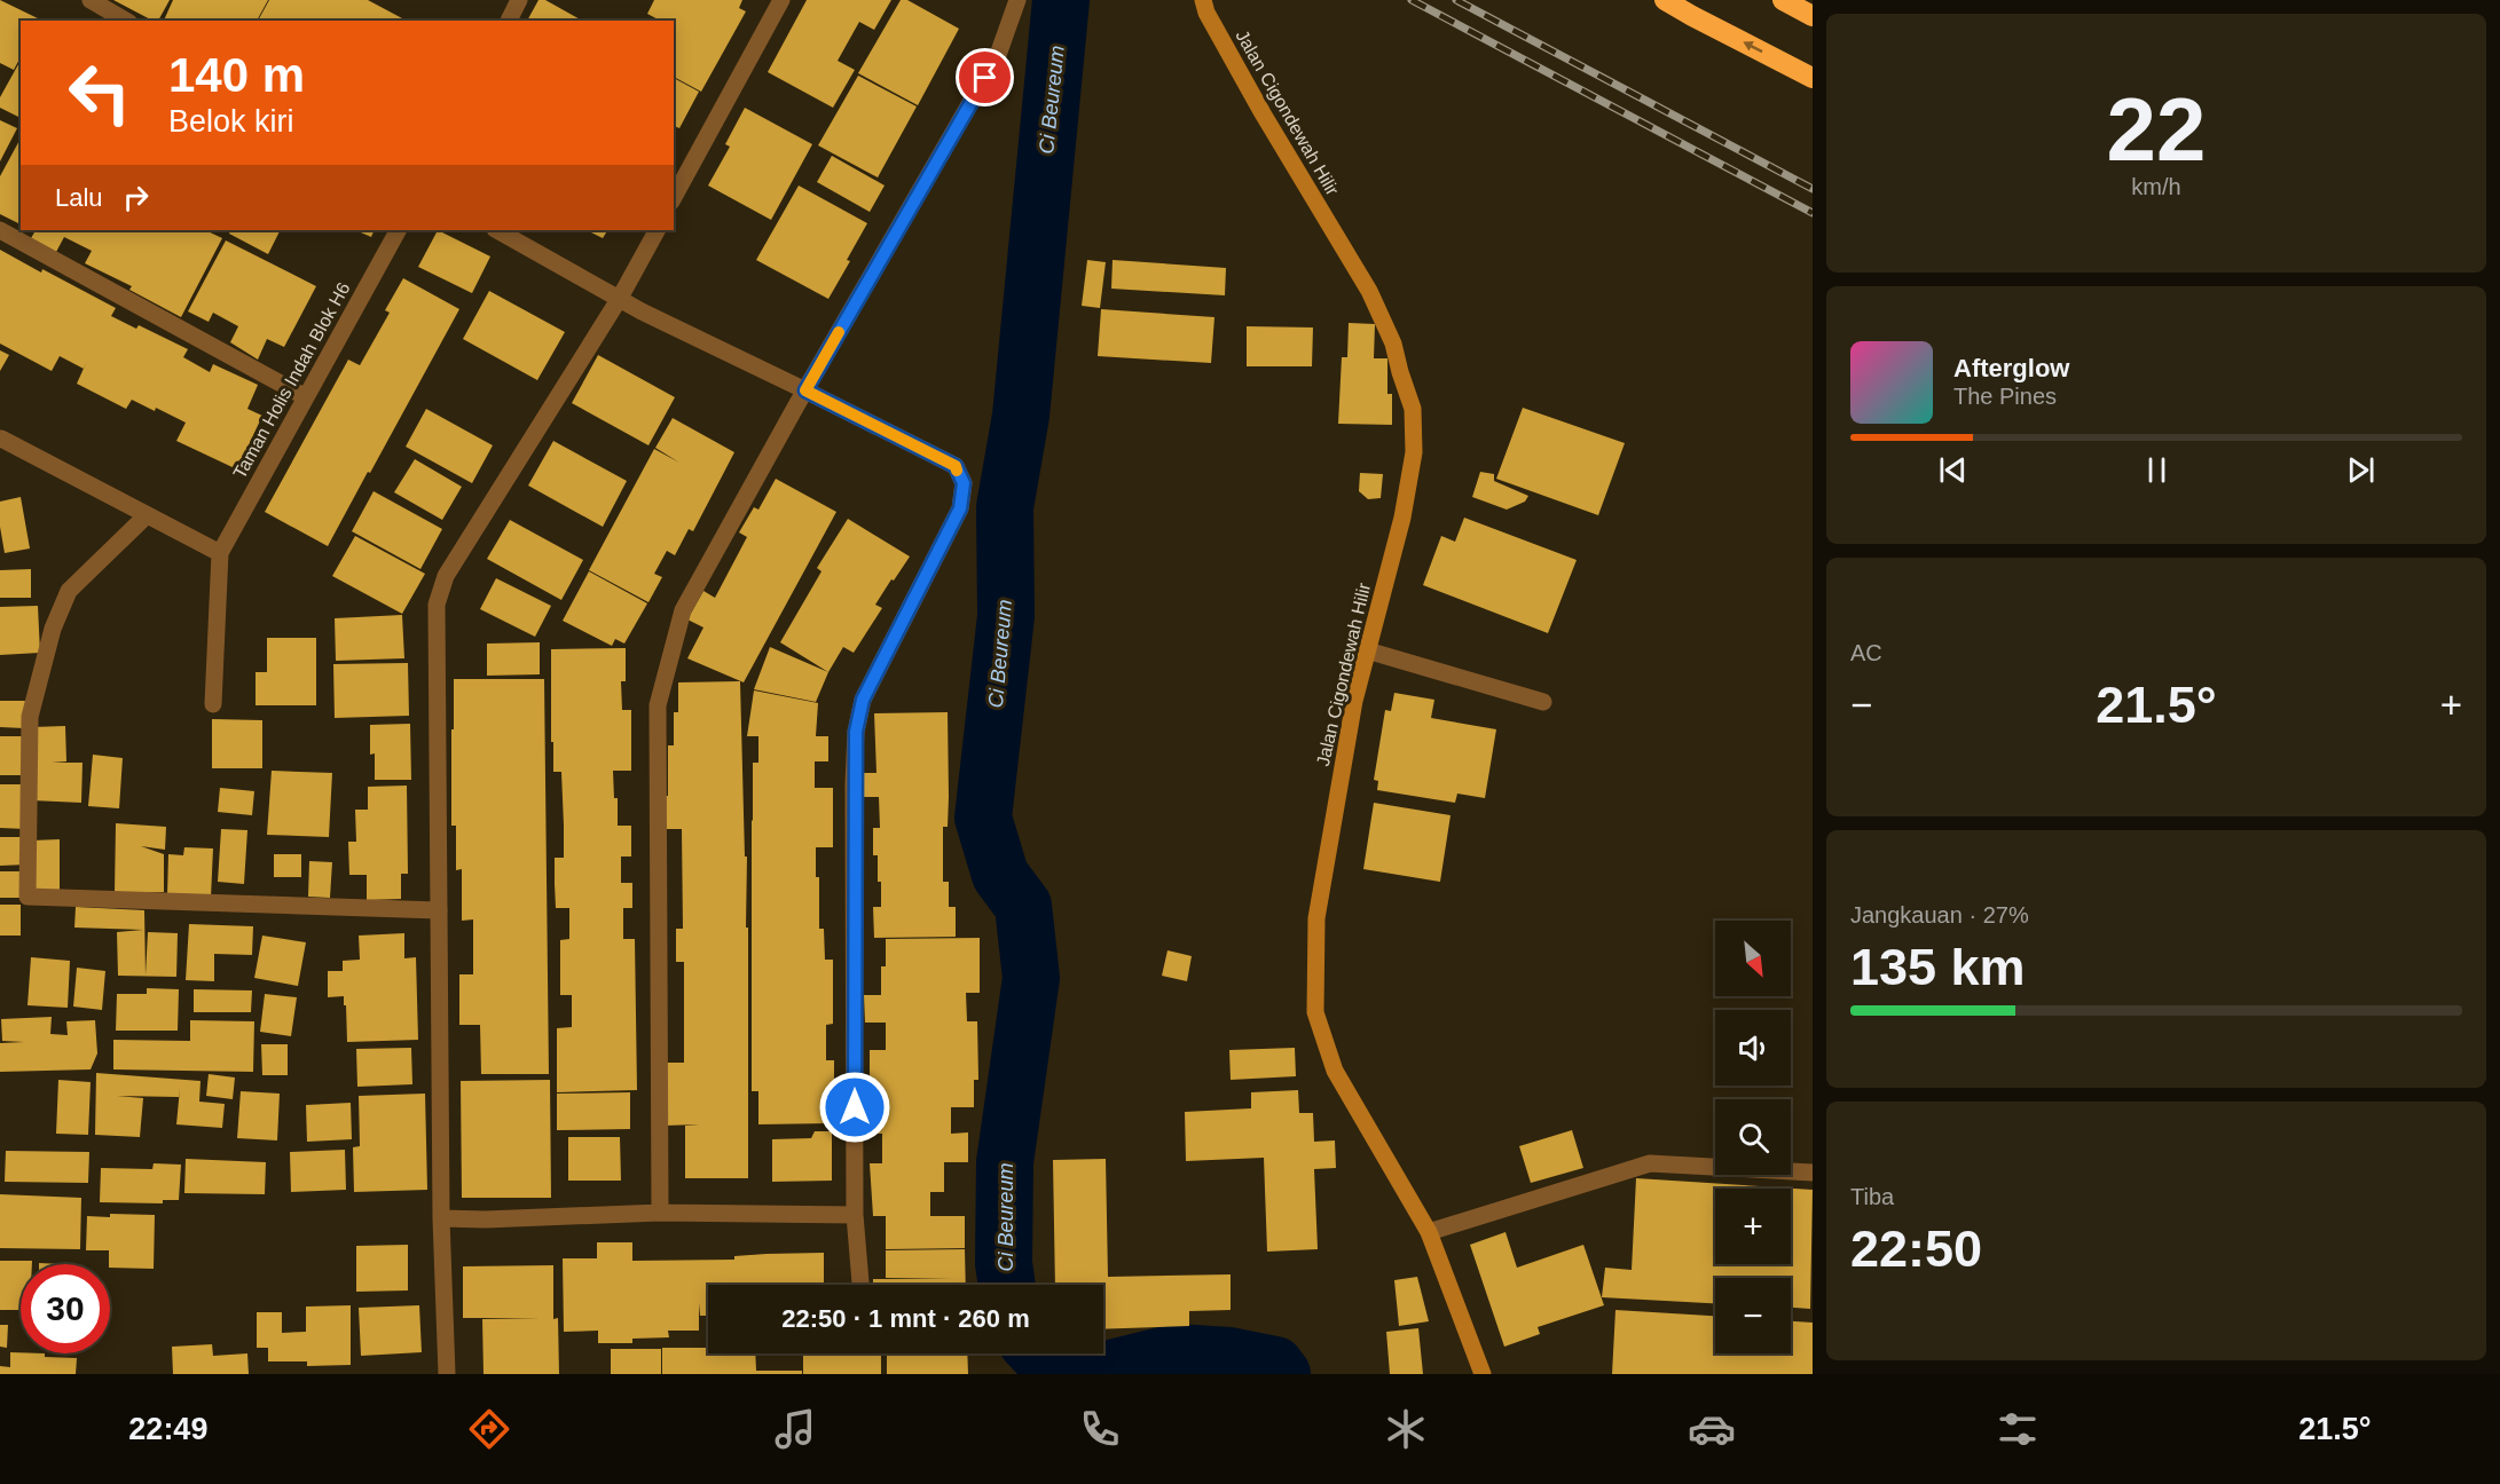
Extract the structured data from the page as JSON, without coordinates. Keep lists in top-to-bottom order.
{
  "streets": {
    "street": ["Jalan Cigondewah Hilir", "Taman Holis Indah Blok H6"]
  },
  "water": ["Ci Beureum"],
  "north": "bottom right",
  "page": {
    "tile": [
      ["22", "km/h"],
      "AC",
      ["Jangkauan · 27%", "135 km"],
      ["Tiba", "22:50"]
    ],
    "turn": ["140 m", "Belok kiri"],
    "then": "Lalu",
    "song": ["Afterglow", "The Pines"],
    "heat": ["−", "21.5°", "+"],
    "map_buttons": ["+", "−"],
    "limit": "30",
    "trip": "22:50 · 1 mnt · 260 m",
    "tabs": ["22:49", "21.5°"]
  }
}
